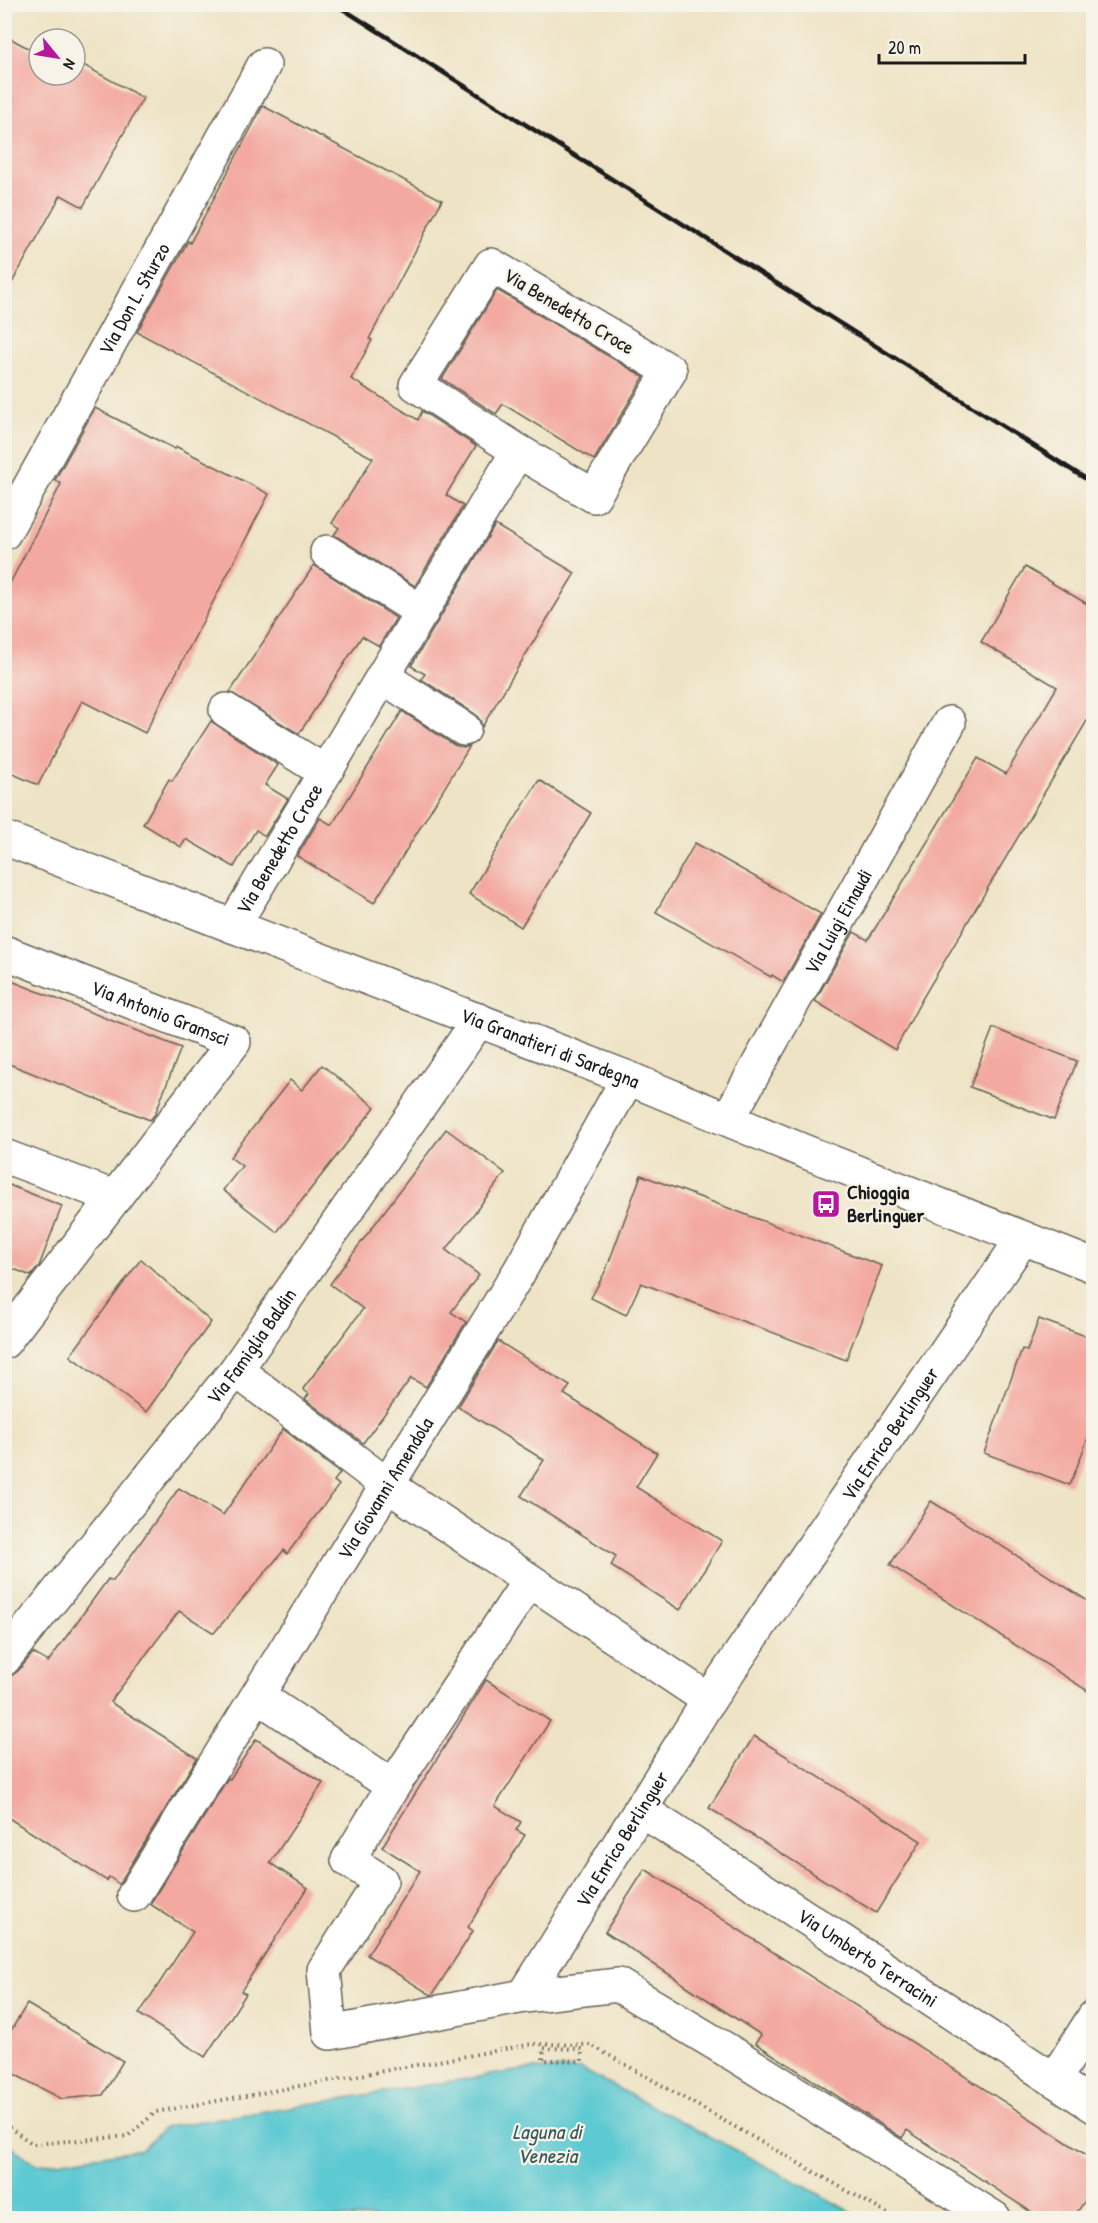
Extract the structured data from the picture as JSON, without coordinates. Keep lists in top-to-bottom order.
{
  "streets": {
    "street": [
      "Via Don L. Sturzo",
      "Via Benedetto Croce",
      "Via Luigi Einaudi",
      "Via Antonio Gramsci",
      "Via Granatieri di Sardegna",
      "Via Famiglia Baldin",
      "Via Enrico Berlinguer",
      "Via Giovanni Amendola",
      "Via Umberto Terracini"
    ]
  },
  "crossings": [
    ["Via Benedetto Croce", "Via Granatieri di Sardegna"],
    ["Via Luigi Einaudi", "Via Granatieri di Sardegna"],
    ["Via Granatieri di Sardegna", "Via Famiglia Baldin"],
    ["Via Granatieri di Sardegna", "Via Enrico Berlinguer"],
    ["Via Granatieri di Sardegna", "Via Giovanni Amendola"],
    ["Via Enrico Berlinguer", "Via Umberto Terracini"]
  ],
  "water": ["Laguna di Venezia"],
  "places": {
    "bus stop": ["Chioggia Berlinguer"]
  },
  "scale_bar": "20 m",
  "north": "bottom right"
}
